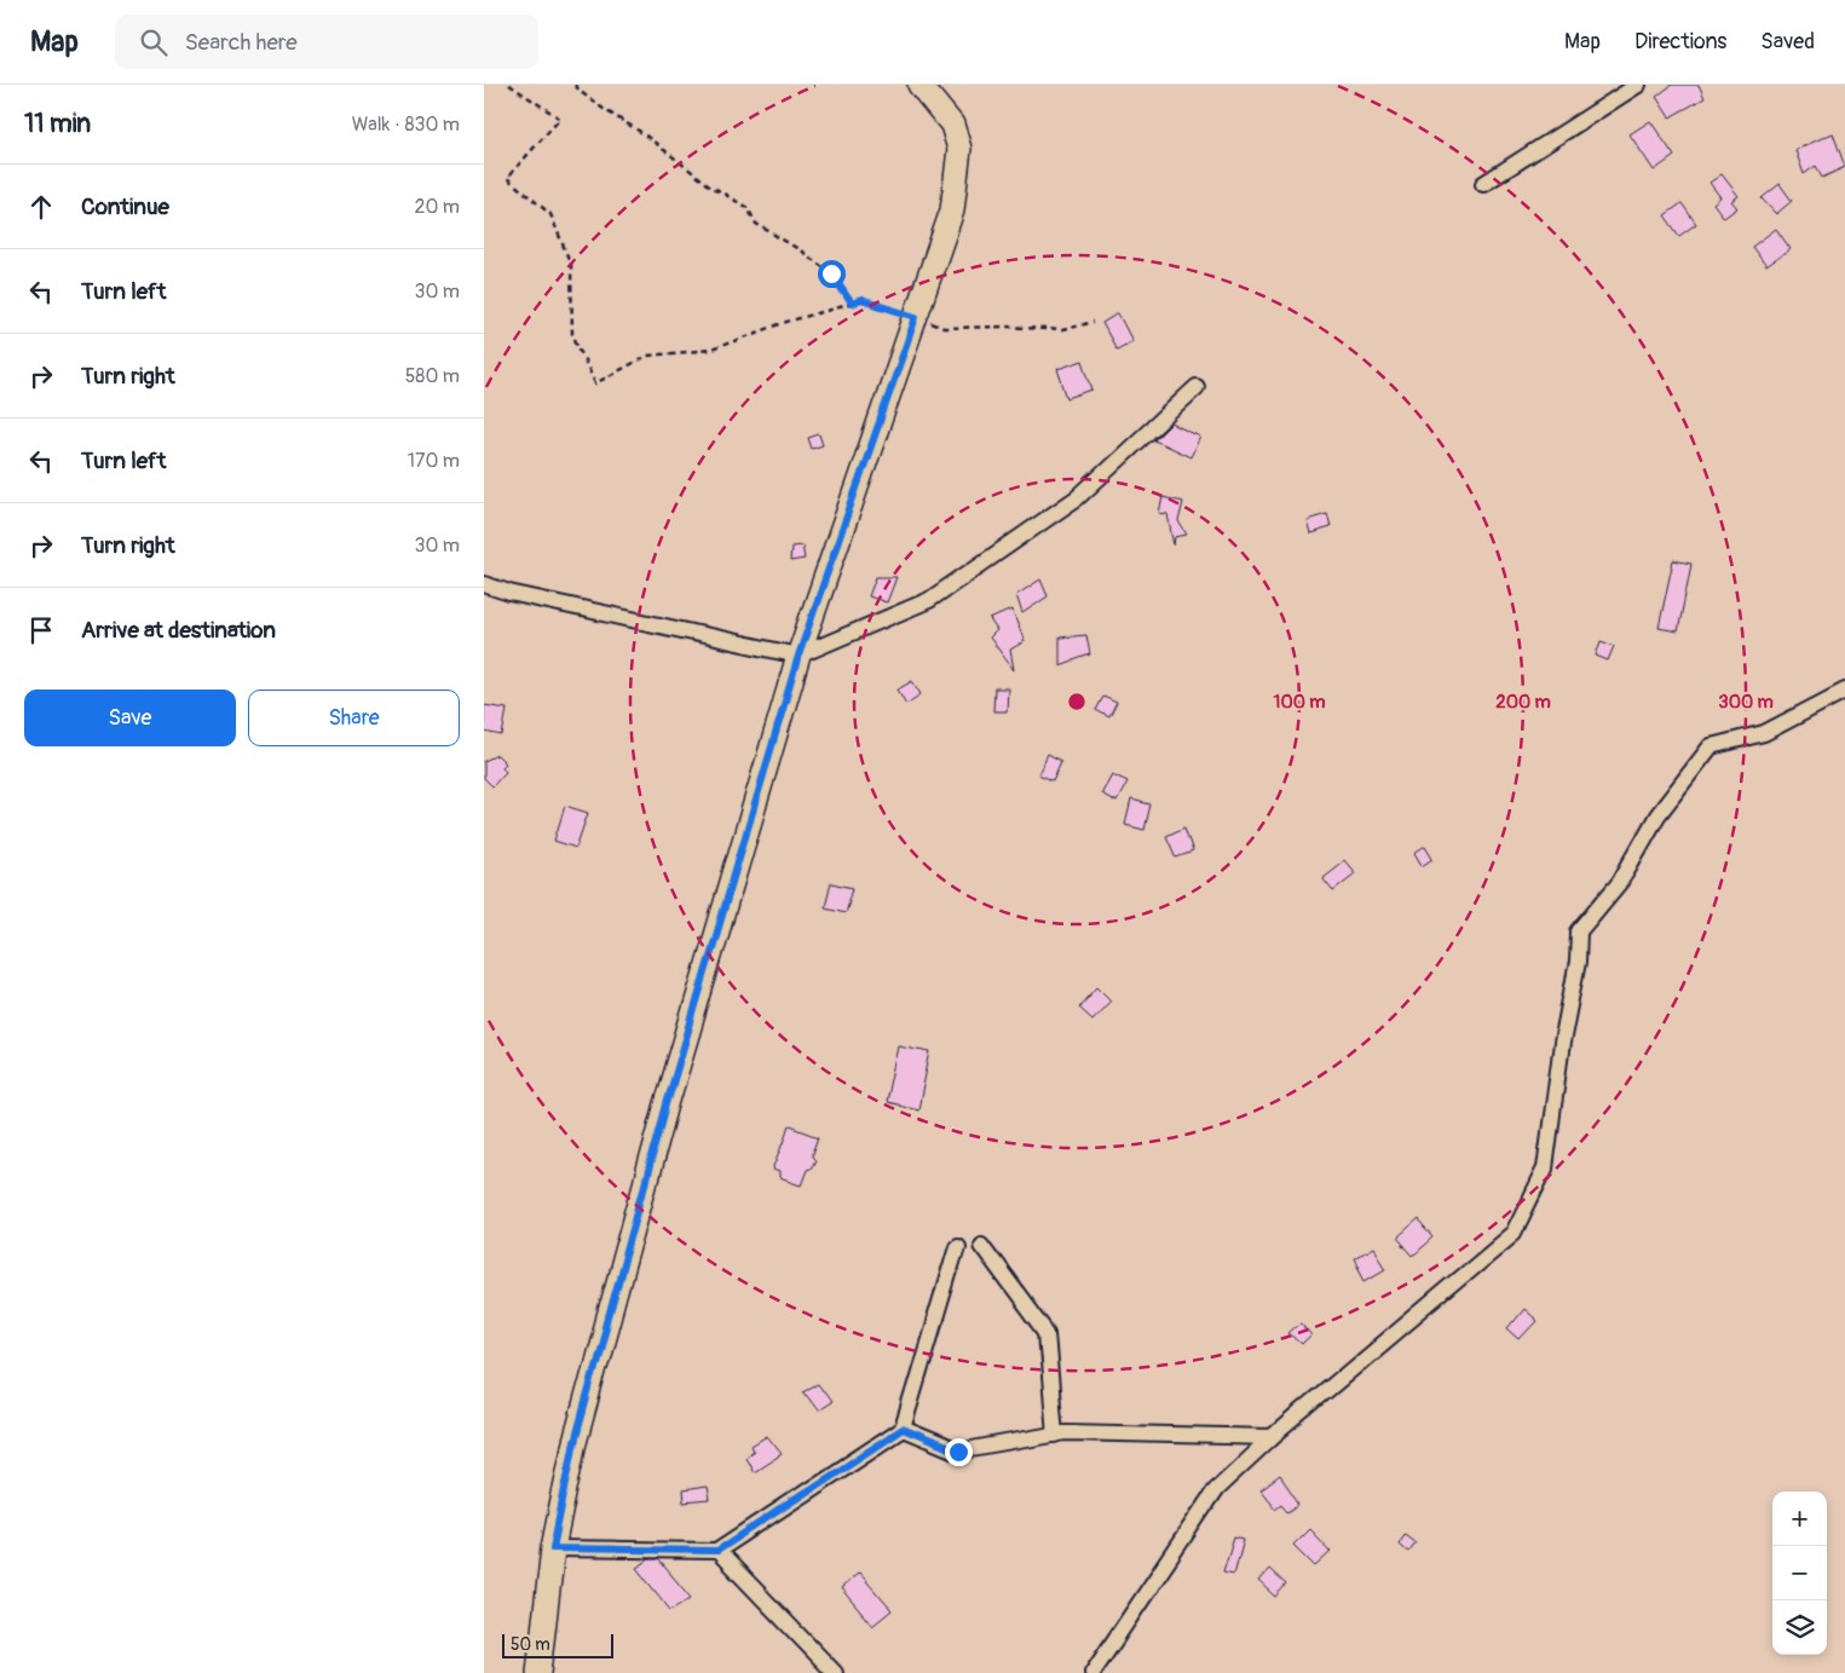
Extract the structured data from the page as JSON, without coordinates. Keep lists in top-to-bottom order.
{
  "scale_bar": "50 m",
  "page": {
    "header": "Map",
    "search": "Search here",
    "nav": ["Map", "Directions", "Saved"],
    "heading": ["11 min", "Walk · 830 m"],
    "list": [
      ["Continue", "20 m"],
      ["Turn left", "30 m"],
      ["Turn right", "580 m"],
      ["Turn left", "170 m"],
      ["Turn right", "30 m"],
      "Arrive at destination"
    ],
    "buttons": ["Save", "Share"],
    "map_buttons": ["+", "−"],
    "scale": "50 m"
  },
  "rings": ["100 m", "200 m", "300 m"]
}
